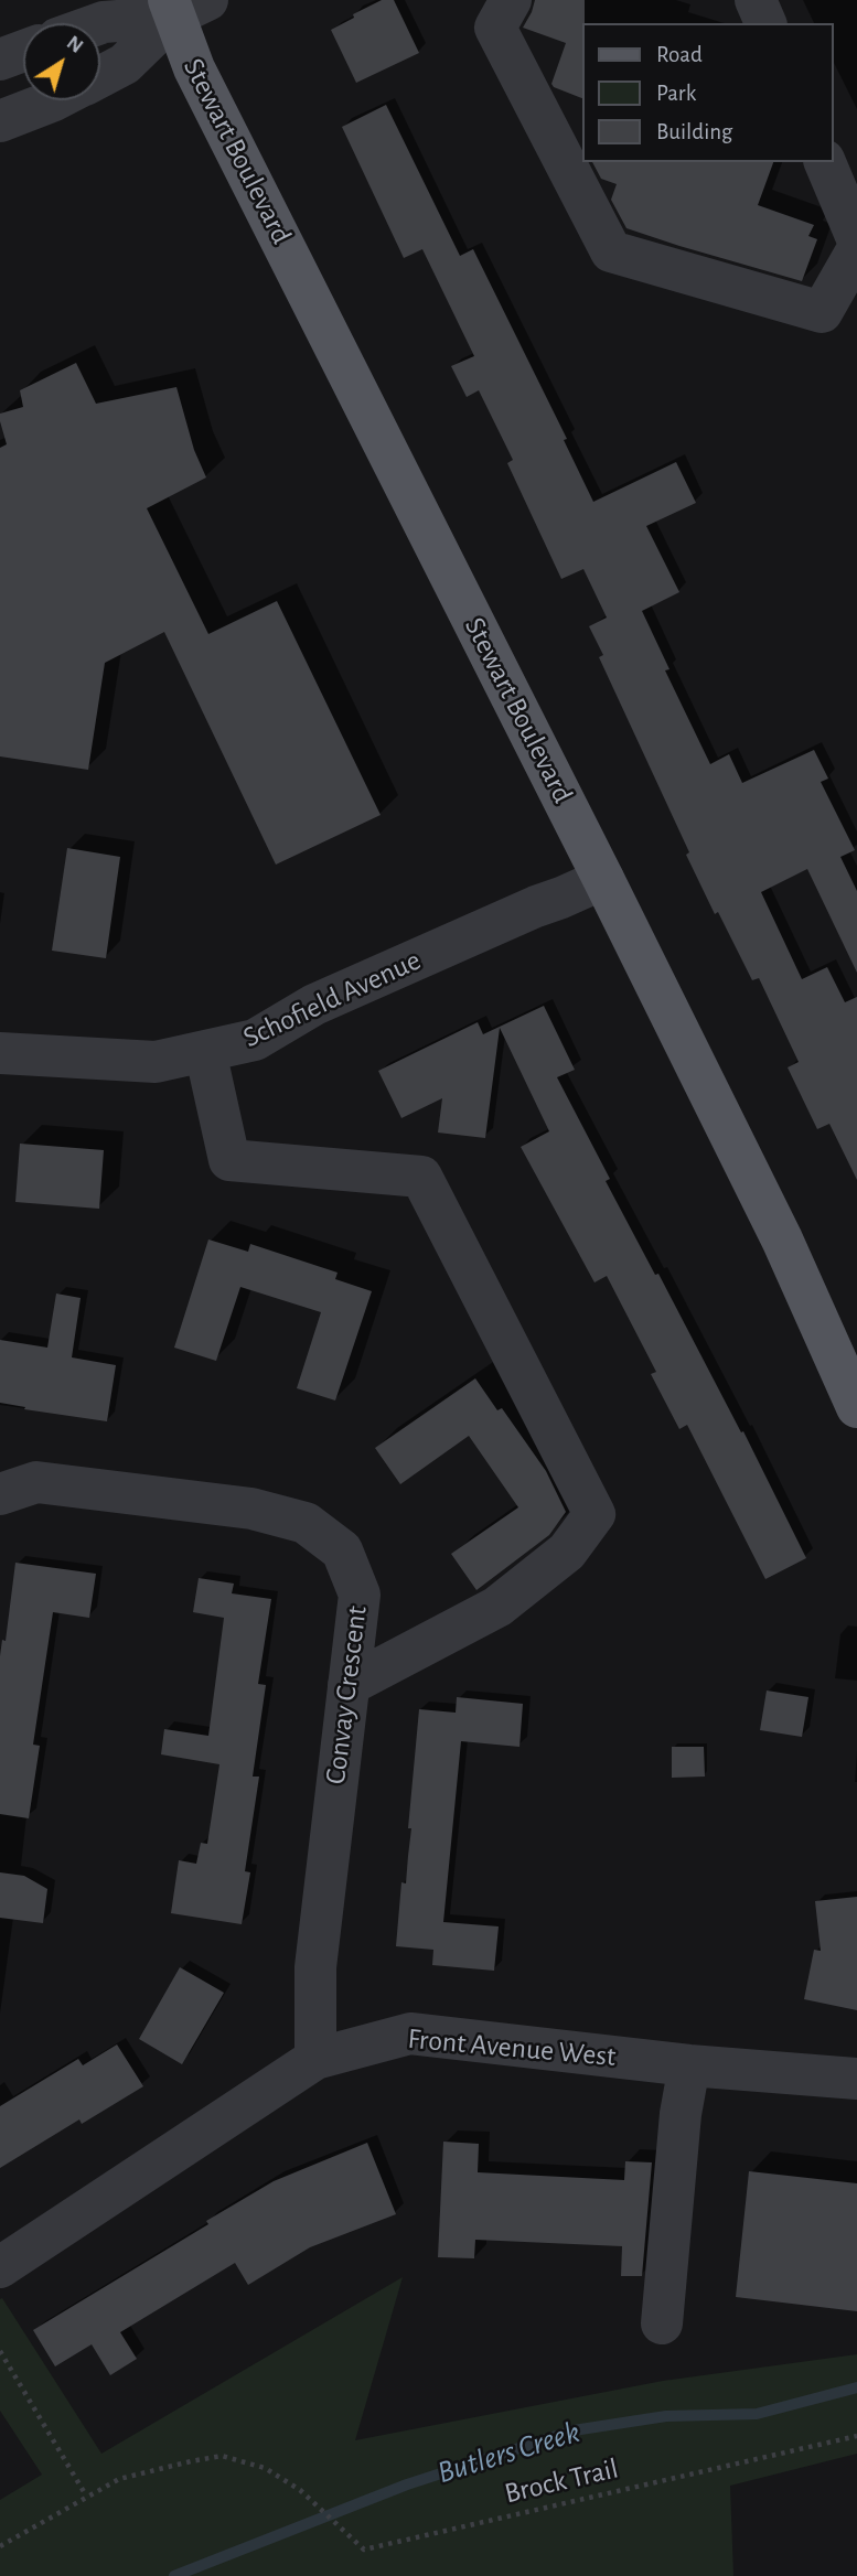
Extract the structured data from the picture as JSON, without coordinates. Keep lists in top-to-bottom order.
{
  "streets": {
    "main road": ["Stewart Boulevard"],
    "street": ["Schofield Avenue", "Convay Crescent", "Front Avenue West"],
    "path": ["Brock Trail"]
  },
  "crossings": [
    ["Stewart Boulevard", "Schofield Avenue"],
    ["Convay Crescent", "Front Avenue West"]
  ],
  "water": ["Butlers Creek"],
  "legend": ["Road", "Park", "Building"],
  "north": "top right"
}
